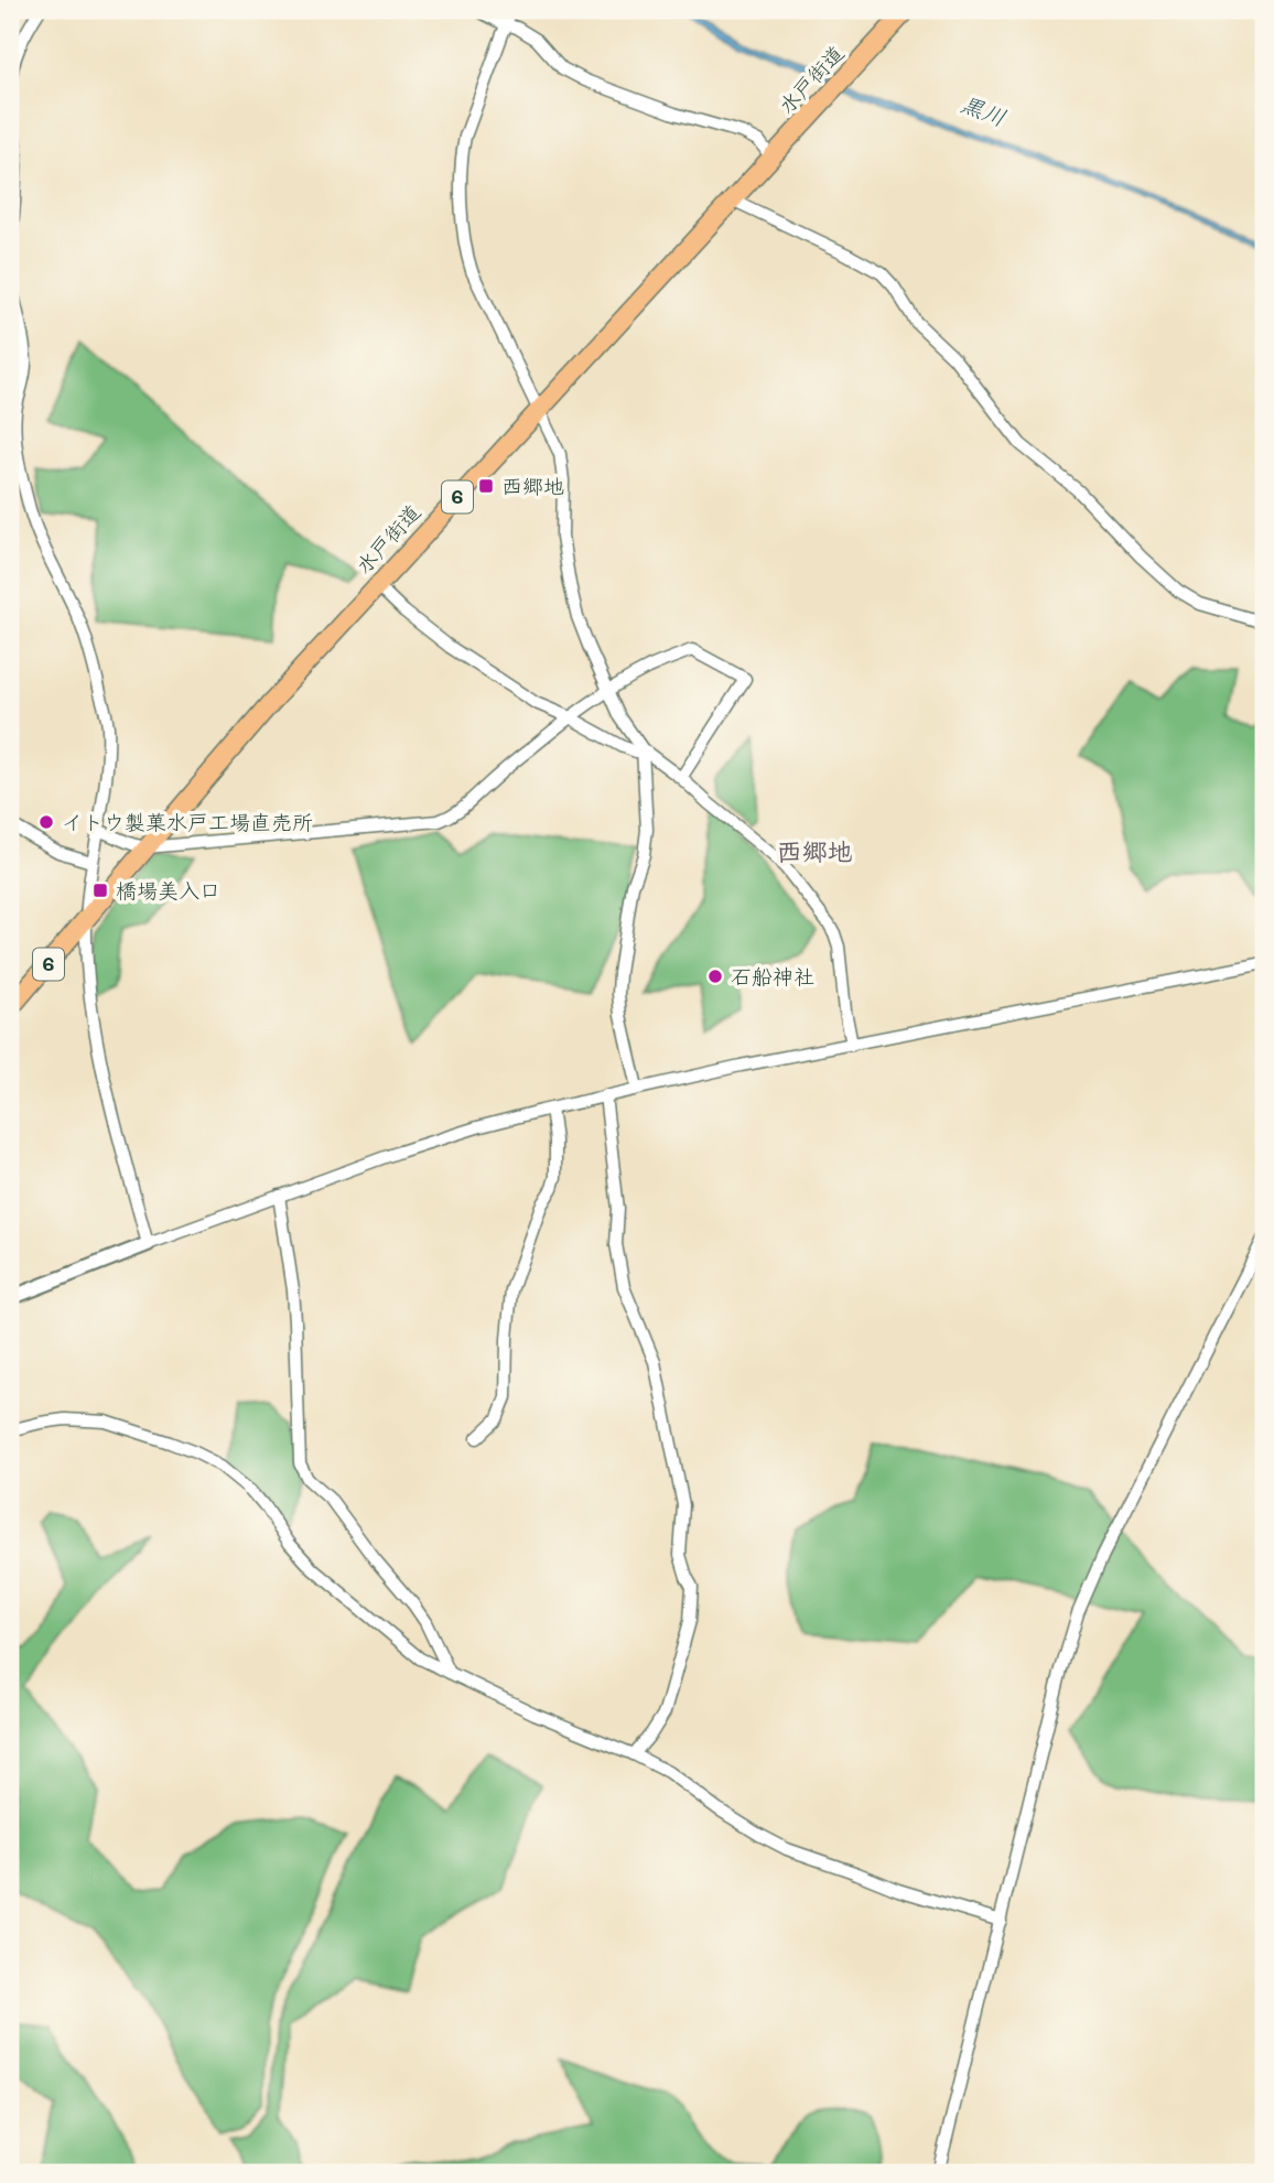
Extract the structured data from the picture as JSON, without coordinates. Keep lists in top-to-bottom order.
{
  "streets": {
    "highway": ["水戸街道", "6"]
  },
  "districts": ["西郷地"],
  "water": ["黒川"],
  "places": {
    "transit": ["西郷地", "橋場美入口"],
    "other": ["イトウ製菓水戸工場直売所", "石船神社"]
  }
}
